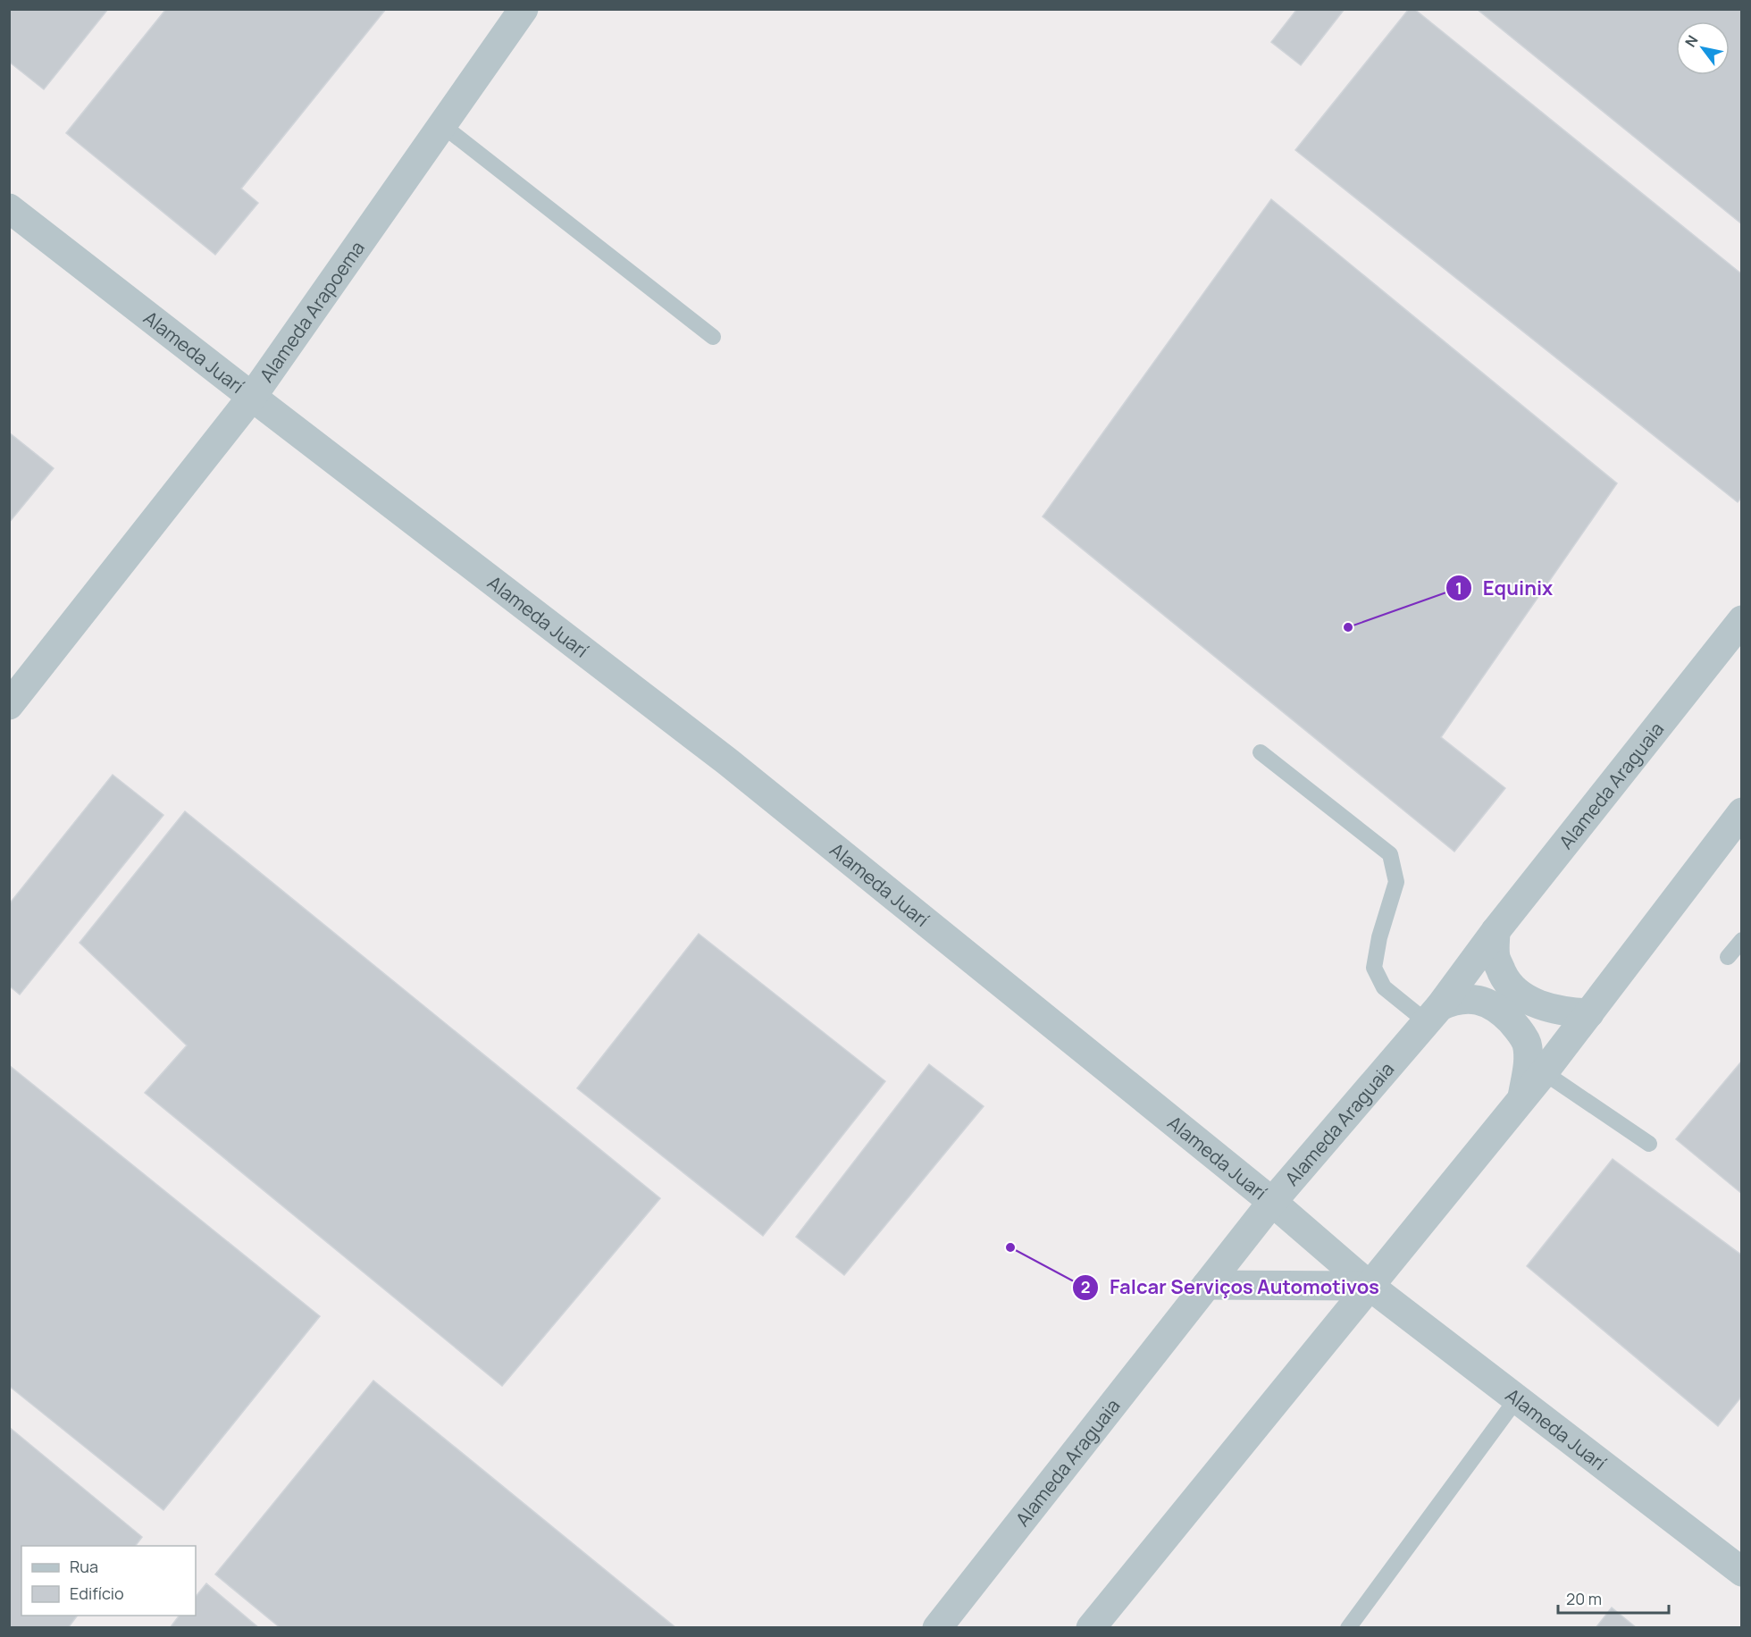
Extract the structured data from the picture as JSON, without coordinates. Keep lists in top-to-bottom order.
{
  "streets": {
    "street": ["Alameda Arapoema", "Alameda Juarí", "Alameda Araguaia"]
  },
  "crossings": [
    ["Alameda Arapoema", "Alameda Juarí"],
    ["Alameda Juarí", "Alameda Araguaia"]
  ],
  "places": ["Equinix", "Falcar Serviços Automotivos"],
  "legend": ["Rua", "Edifício"],
  "scale_bar": "20 m",
  "north": "top left"
}
